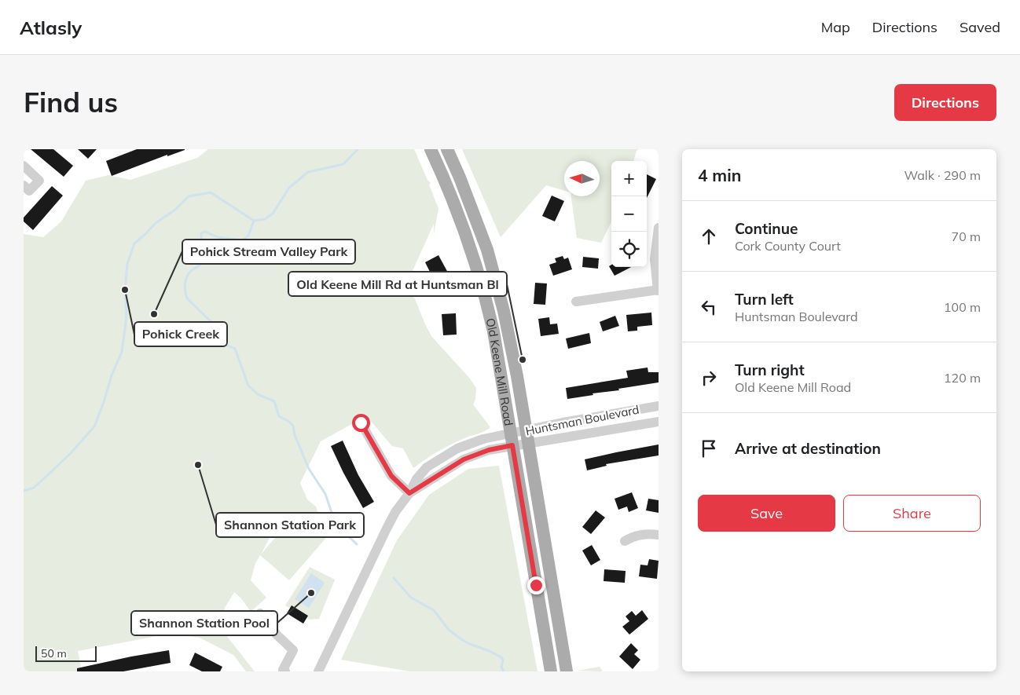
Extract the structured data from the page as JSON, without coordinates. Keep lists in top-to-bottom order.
{
  "streets": {
    "main road": ["Old Keene Mill Road"],
    "street": ["Huntsman Boulevard"]
  },
  "crossings": [
    ["Old Keene Mill Road", "Huntsman Boulevard"]
  ],
  "places": [
    "Pohick Creek",
    "Pohick Stream Valley Park",
    "Old Keene Mill Rd at Huntsman Bl",
    "Shannon Station Park",
    "Shannon Station Pool"
  ],
  "scale_bar": "50 m",
  "north": "left",
  "page": {
    "header": "Atlasly",
    "nav": ["Map", "Directions", "Saved"],
    "buttons": [
      "Directions",
      ["Save", "Share"]
    ],
    "title": "Find us",
    "heading": ["4 min", "Walk · 290 m"],
    "map_buttons": ["+", "−"],
    "list": [
      ["Continue", "Cork County Court", "70 m"],
      ["Turn left", "Huntsman Boulevard", "100 m"],
      ["Turn right", "Old Keene Mill Road", "120 m"],
      "Arrive at destination"
    ],
    "scale": "50 m"
  }
}
